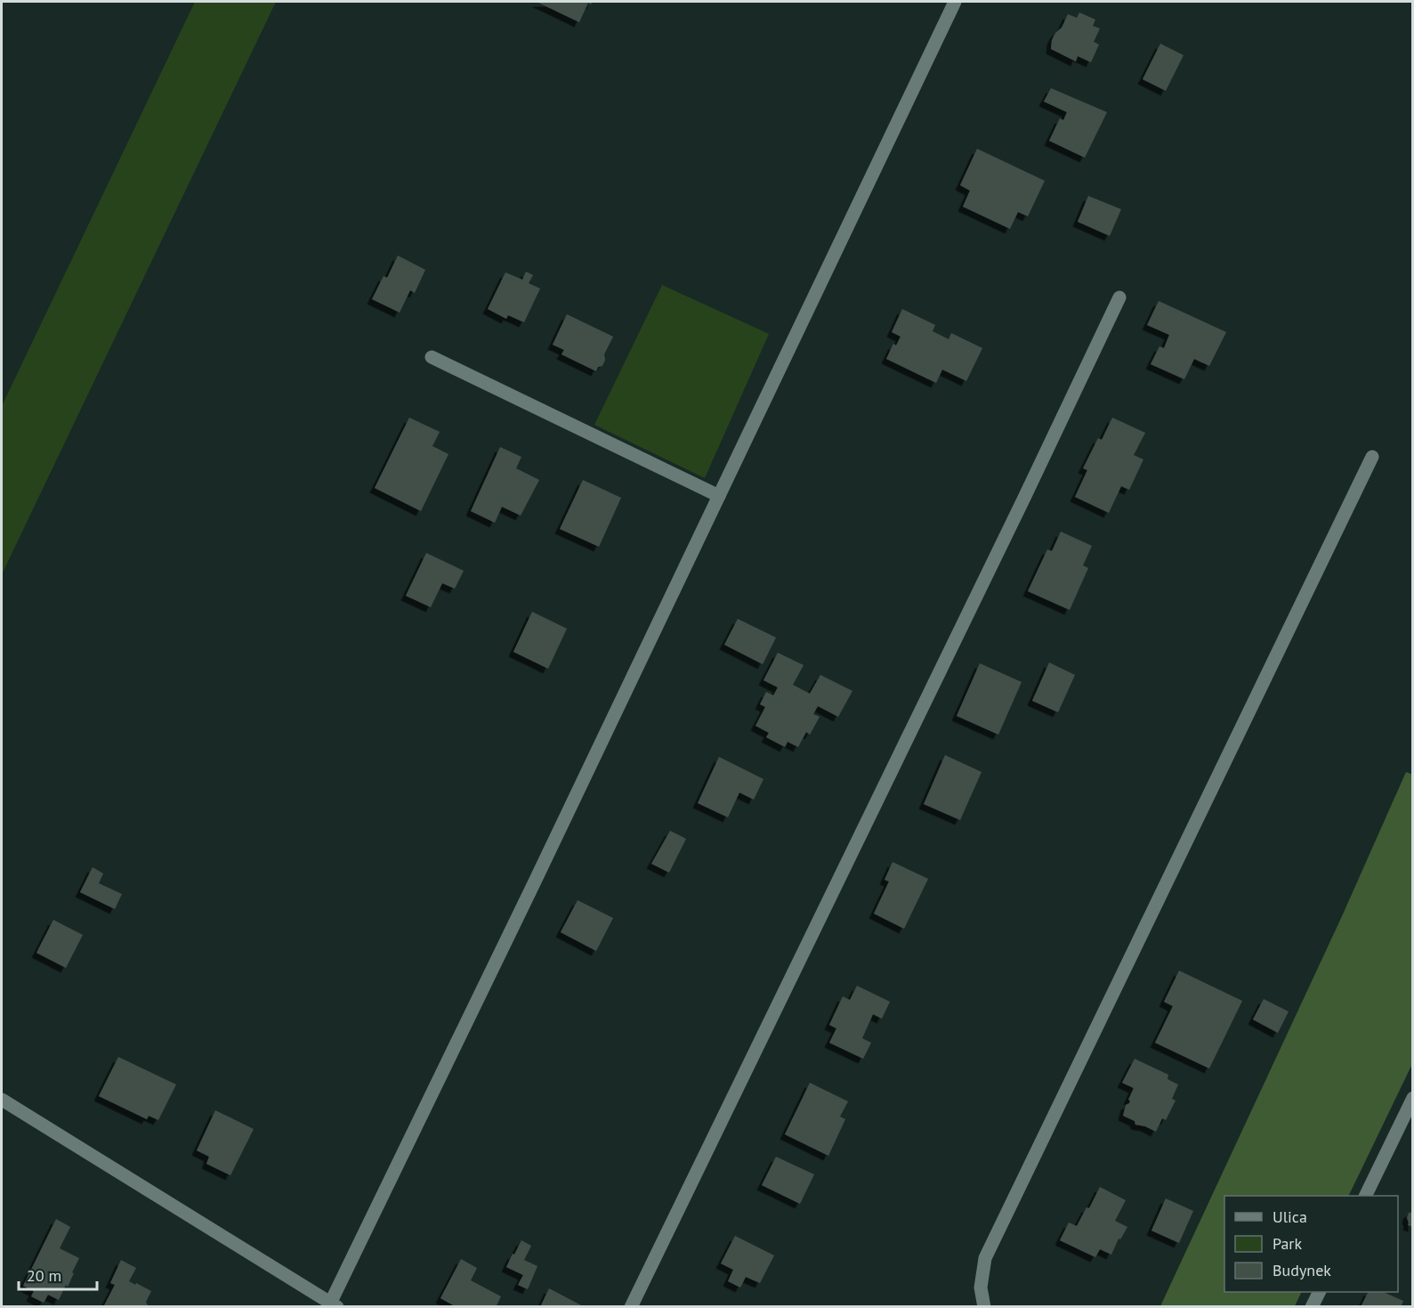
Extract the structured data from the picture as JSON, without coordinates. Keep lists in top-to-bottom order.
{
  "legend": ["Ulica", "Park", "Budynek"],
  "scale_bar": "20 m"
}
